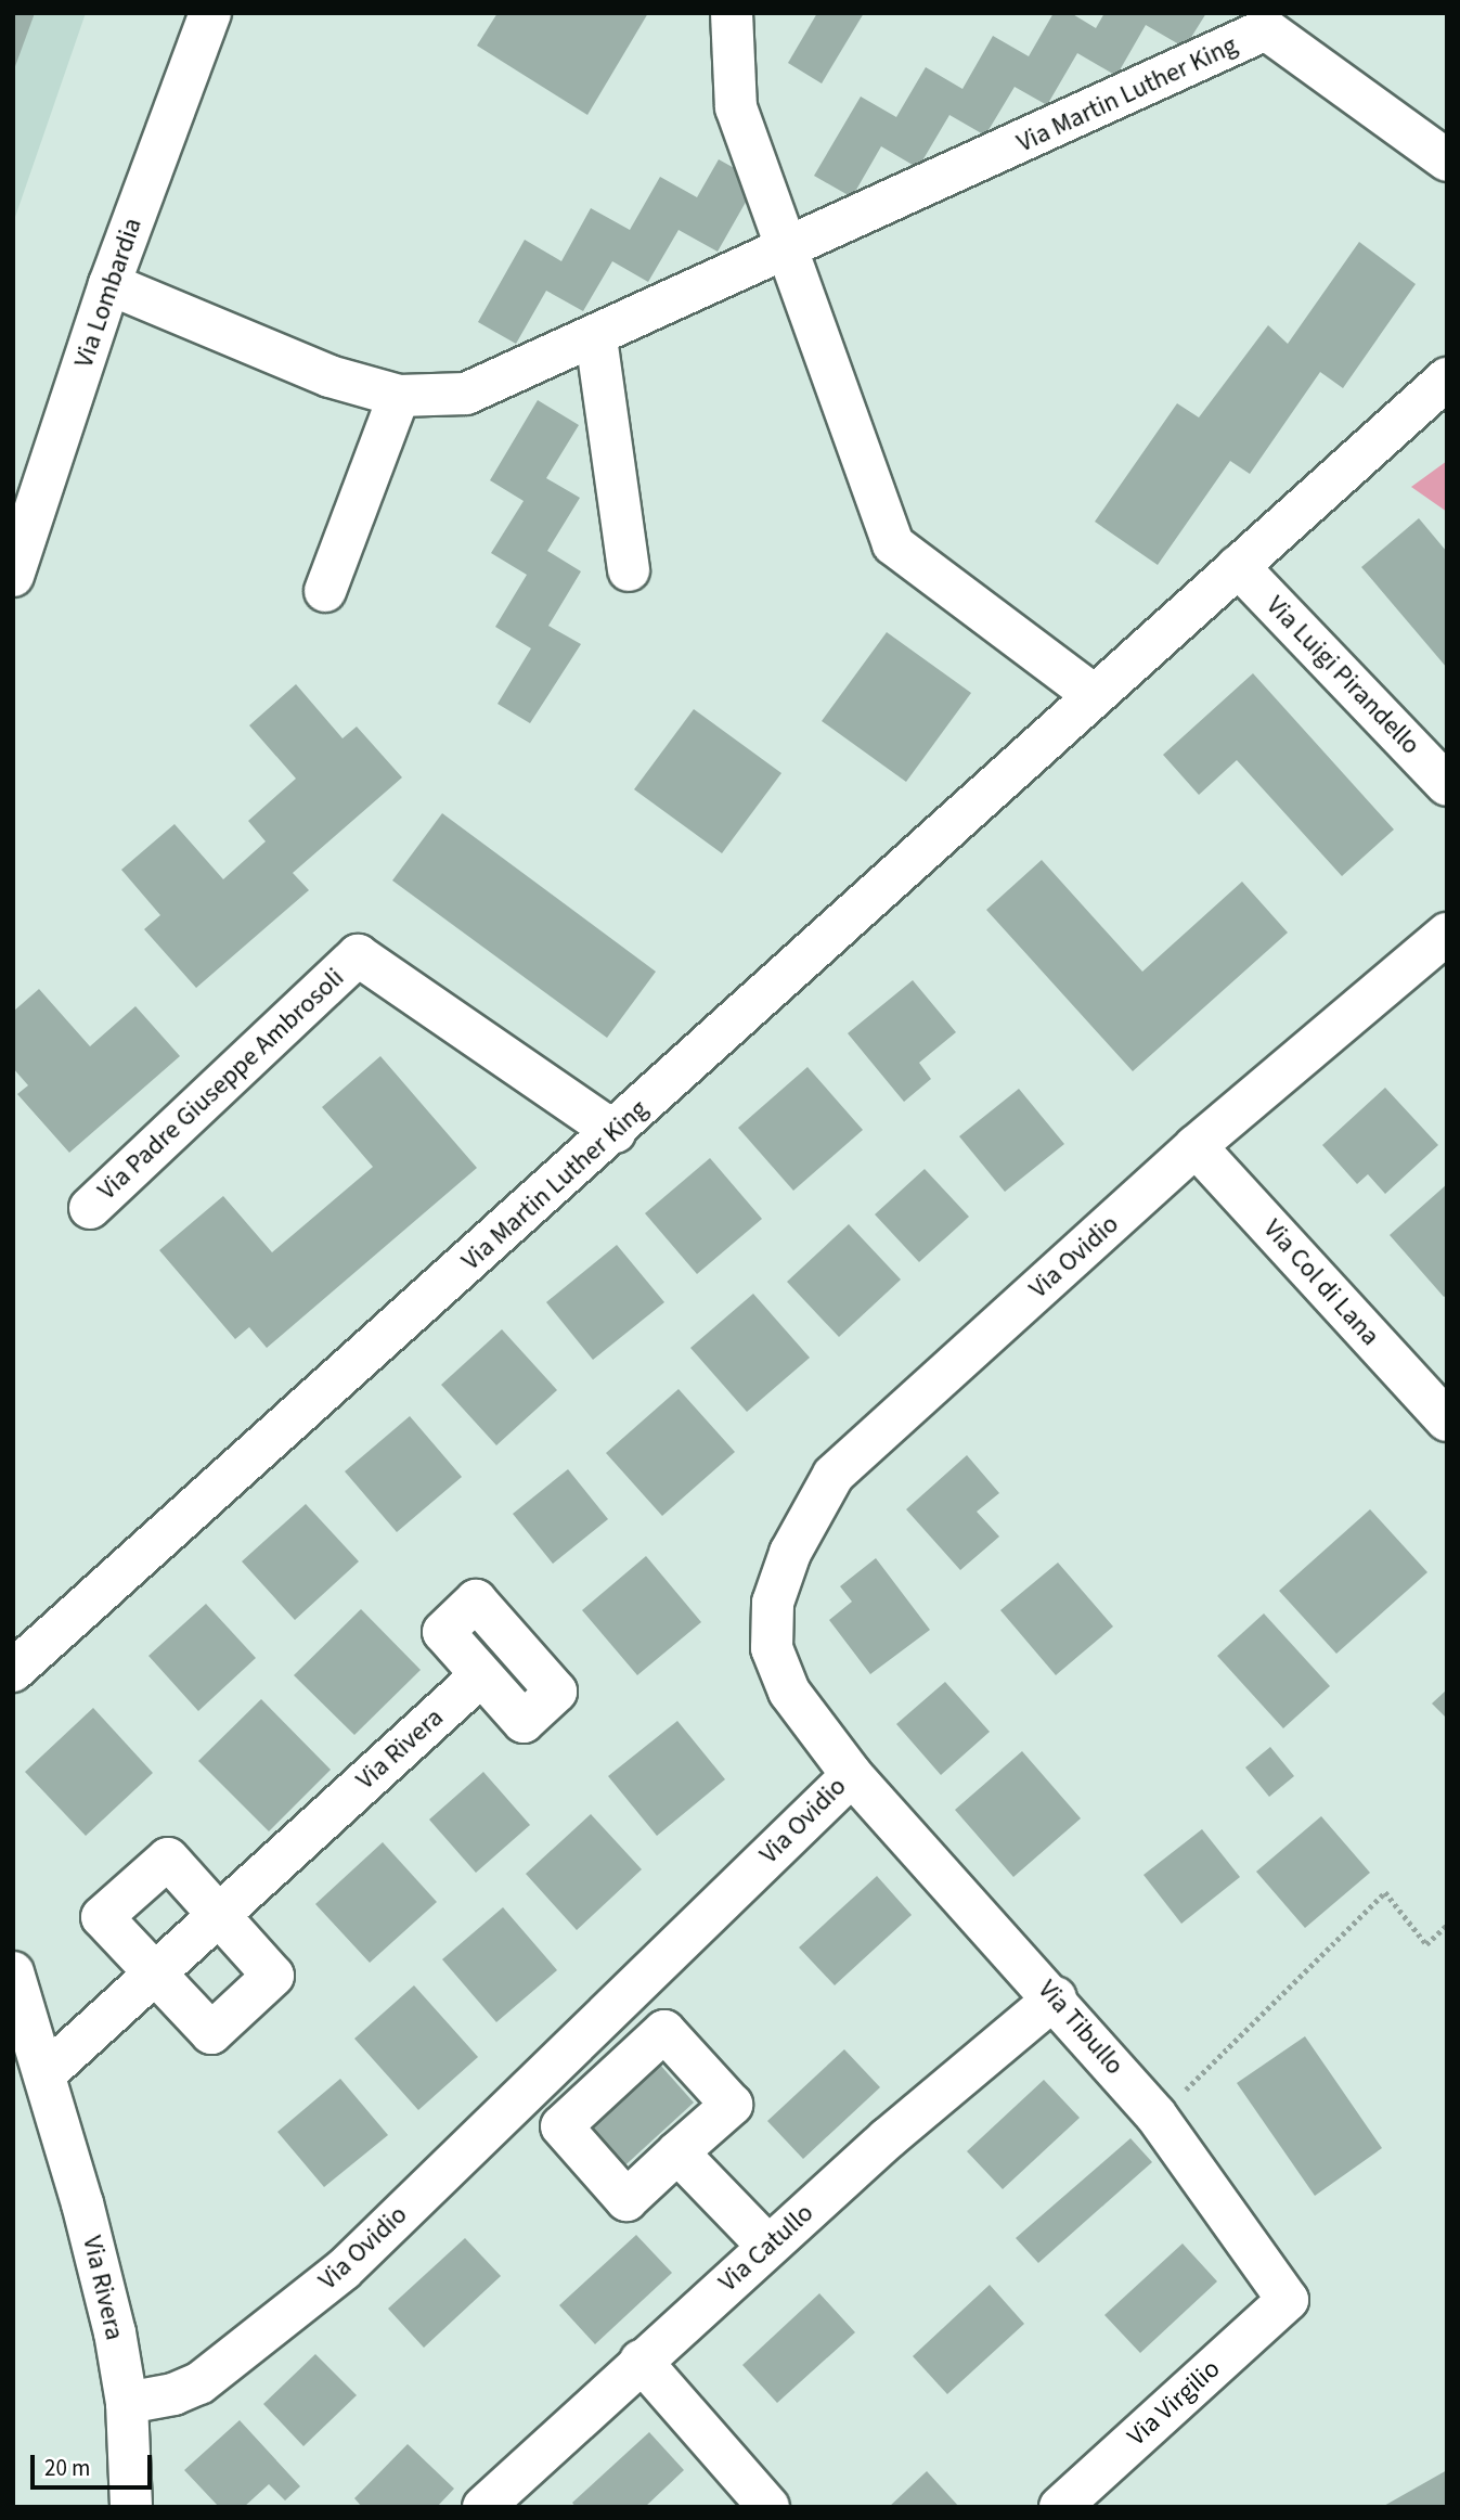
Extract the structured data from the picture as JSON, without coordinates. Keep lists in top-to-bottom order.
{
  "streets": {
    "street": [
      "Via Martin Luther King",
      "Via Lombardia",
      "Via Luigi Pirandello",
      "Via Padre Giuseppe Ambrosoli",
      "Via Ovidio",
      "Via Col di Lana",
      "Via Rivera",
      "Via Tibullo",
      "Via Catullo",
      "Via Virgilio"
    ]
  },
  "crossings": [
    ["Via Martin Luther King", "Via Lombardia"],
    ["Via Martin Luther King", "Via Luigi Pirandello"],
    ["Via Martin Luther King", "Via Padre Giuseppe Ambrosoli"],
    ["Via Ovidio", "Via Col di Lana"],
    ["Via Ovidio", "Via Rivera"],
    ["Via Ovidio", "Via Tibullo"],
    ["Via Tibullo", "Via Catullo"],
    ["Via Tibullo", "Via Virgilio"]
  ],
  "scale_bar": "20 m"
}
